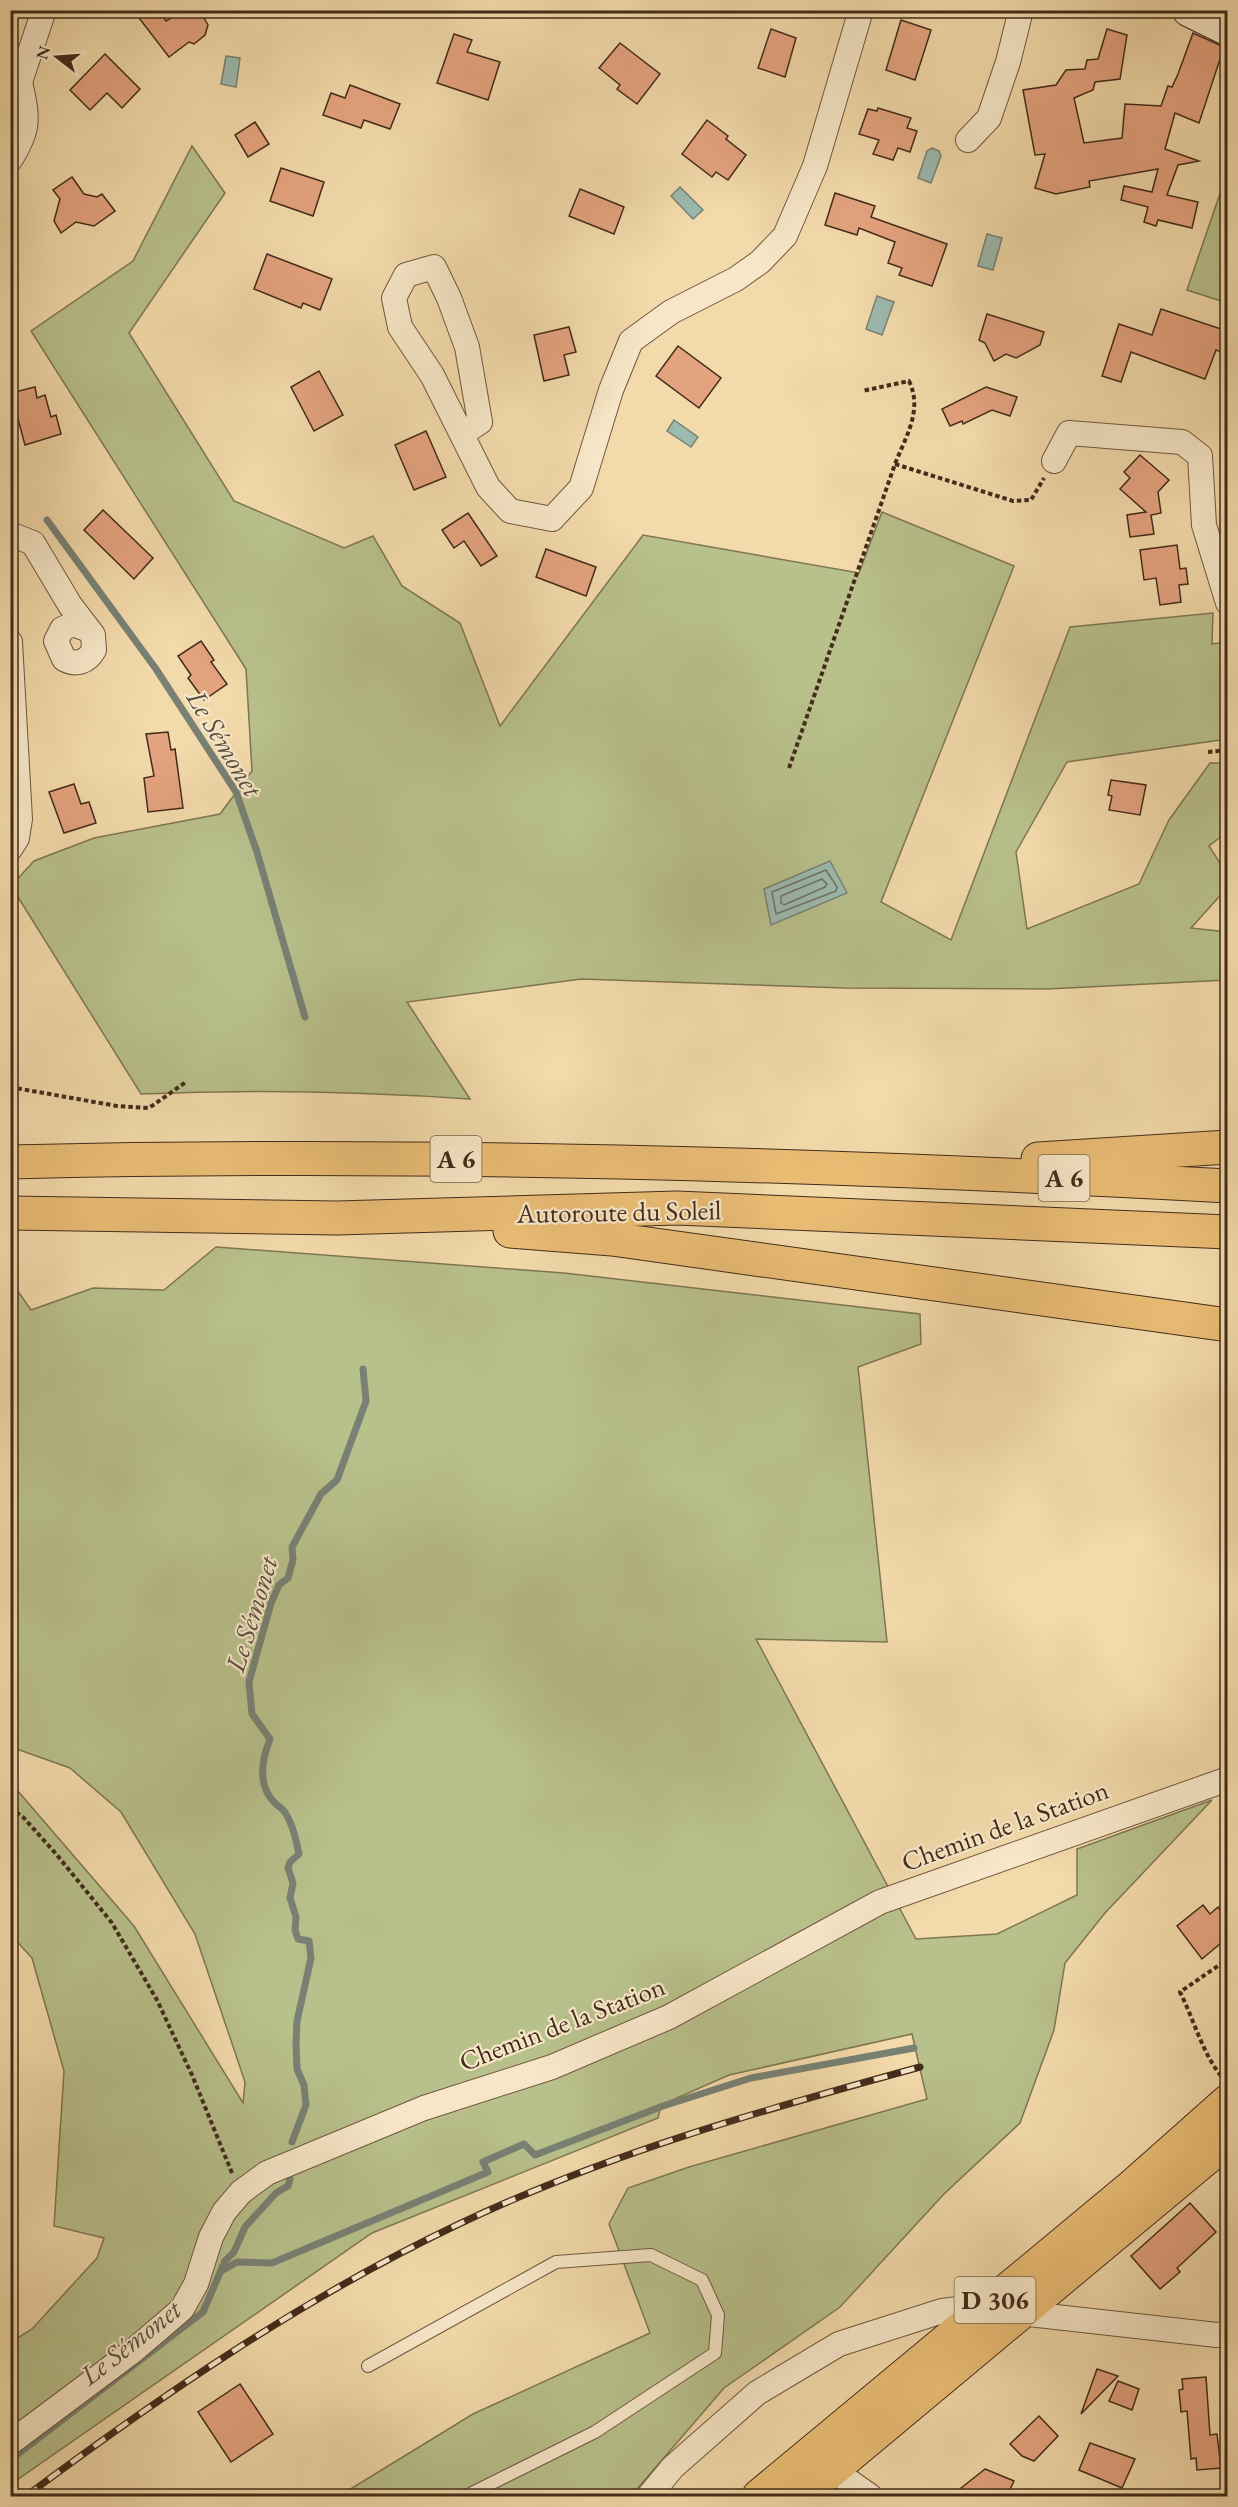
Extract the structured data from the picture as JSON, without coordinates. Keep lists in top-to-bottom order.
{
  "streets": {
    "main road": ["A 6", "Autoroute du Soleil", "D 306"],
    "street": ["Chemin de la Station"]
  },
  "water": ["Le Sémonet"],
  "north": "left"
}
